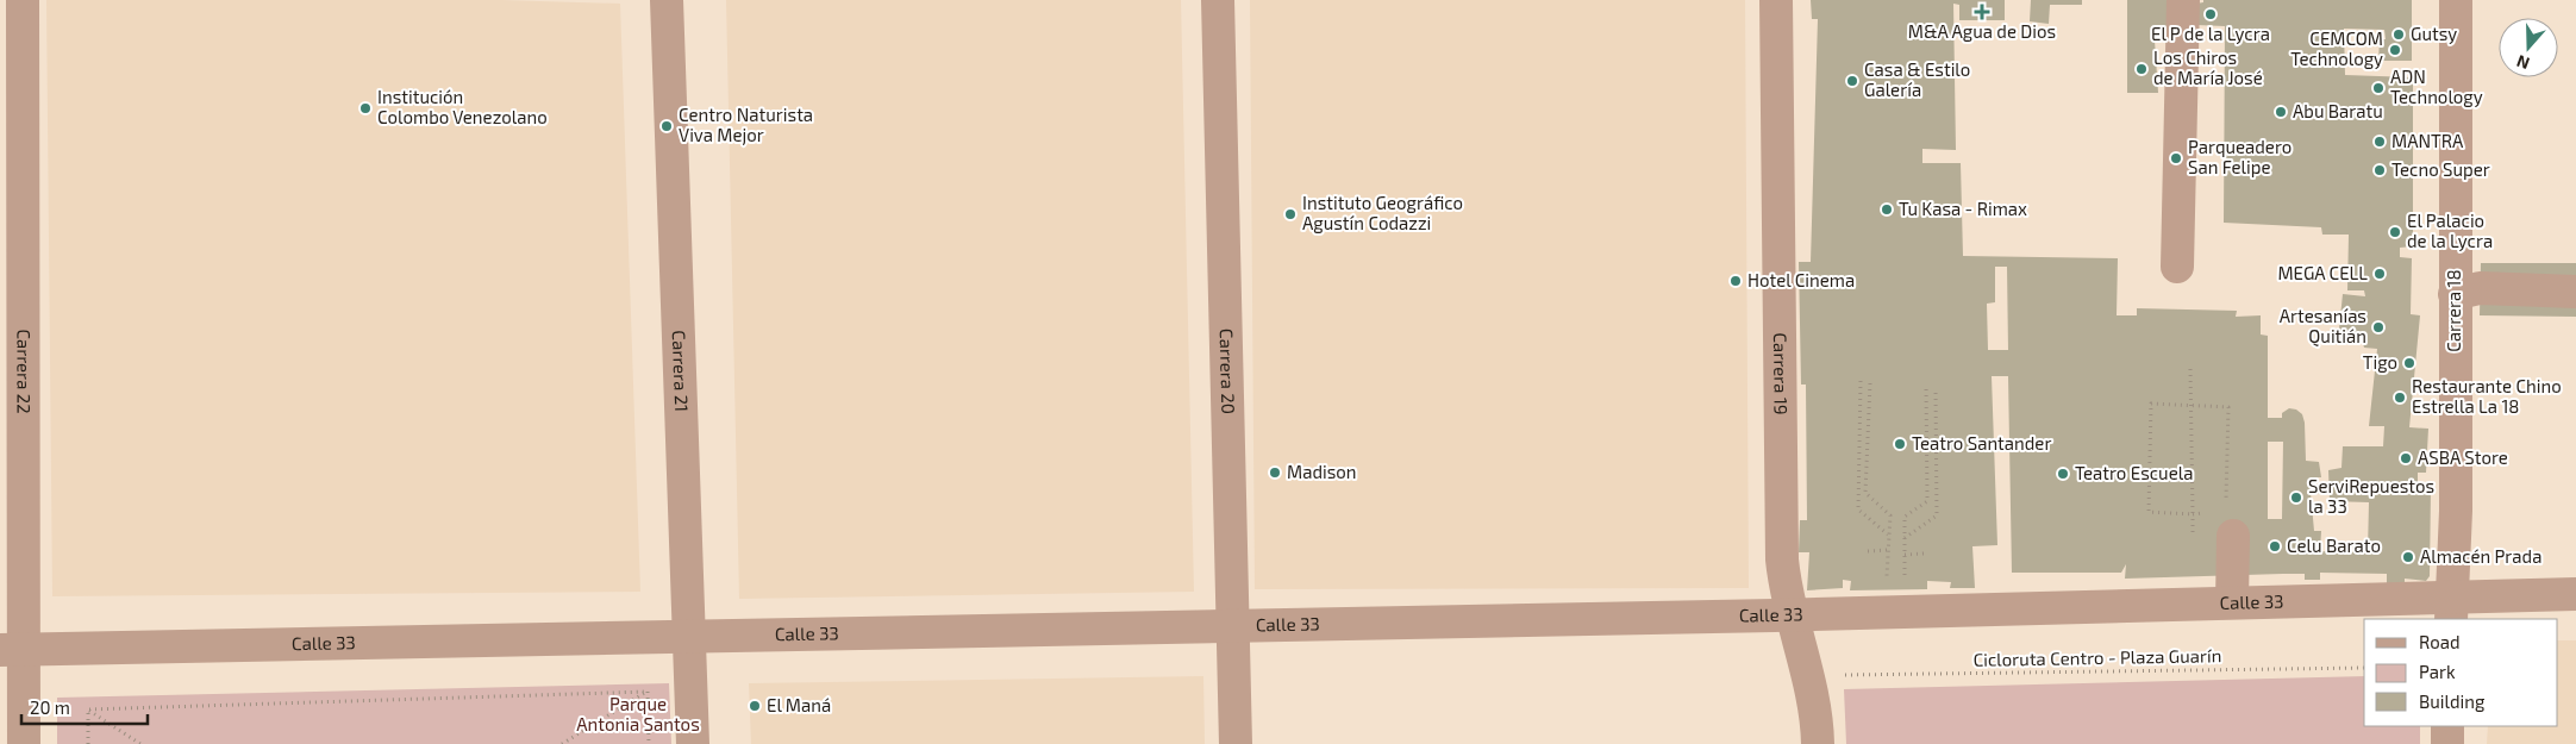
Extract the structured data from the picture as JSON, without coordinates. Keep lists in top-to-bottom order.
{
  "streets": {
    "street": [
      "Carrera 18",
      "Carrera 20",
      "Carrera 22",
      "Carrera 21",
      "Carrera 19",
      "Calle 33"
    ],
    "path": ["Cicloruta Centro - Plaza Guarín"]
  },
  "crossings": [
    ["Carrera 18", "Calle 33"],
    ["Carrera 20", "Calle 33"],
    ["Carrera 22", "Calle 33"],
    ["Carrera 21", "Calle 33"],
    ["Carrera 19", "Calle 33"]
  ],
  "parks": ["Parque Antonia Santos"],
  "places": {
    "health": ["M&A Agua de Dios"],
    "other": [
      "El P de la Lycra",
      "Gutsy",
      "CEMCOM Technology",
      "Los Chiros de María José",
      "Casa & Estilo Galería",
      "ADN Technology",
      "Institución Colombo Venezolano",
      "Abu Baratu",
      "Centro Naturista Viva Mejor",
      "MANTRA",
      "Parqueadero San Felipe",
      "Tecno Super",
      "Tu Kasa - Rimax",
      "Instituto Geográfico Agustín Codazzi",
      "El Palacio de la Lycra",
      "MEGA CELL",
      "Hotel Cinema",
      "Artesanías Quitián",
      "Tigo",
      "Restaurante Chino Estrella La 18",
      "Teatro Santander",
      "ASBA Store",
      "Madison",
      "Teatro Escuela",
      "ServiRepuestos la 33",
      "Celu Barato",
      "Almacén Prada",
      "El Maná"
    ]
  },
  "legend": ["Road", "Park", "Building"],
  "scale_bar": "20 m",
  "north": "bottom"
}
